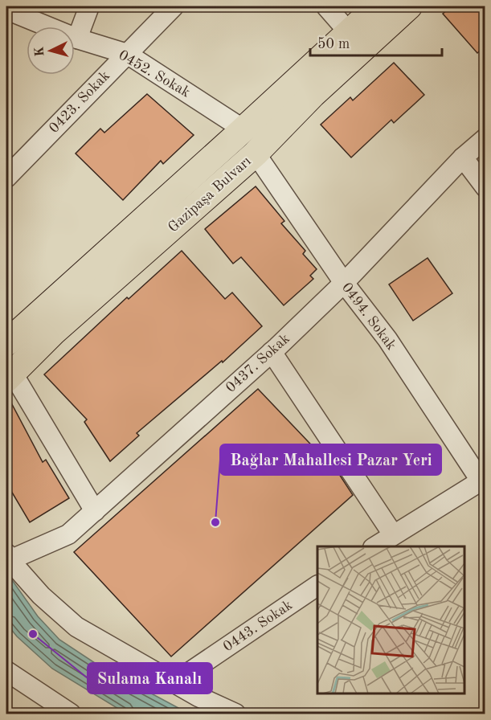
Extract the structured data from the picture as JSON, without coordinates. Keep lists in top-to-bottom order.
{
  "streets": {
    "main road": ["Gazipaşa Bulvarı"],
    "street": [
      "0452. Sokak",
      "0423. Sokak",
      "0494. Sokak",
      "0437. Sokak",
      "0443. Sokak"
    ]
  },
  "crossings": [
    ["0452. Sokak", "0423. Sokak"],
    ["0452. Sokak", "Gazipaşa Bulvarı"],
    ["Gazipaşa Bulvarı", "0494. Sokak"],
    ["0494. Sokak", "0437. Sokak"]
  ],
  "places": ["Bağlar Mahallesi Pazar Yeri", "Sulama Kanalı"],
  "scale_bar": "50 m",
  "north": "left"
}
